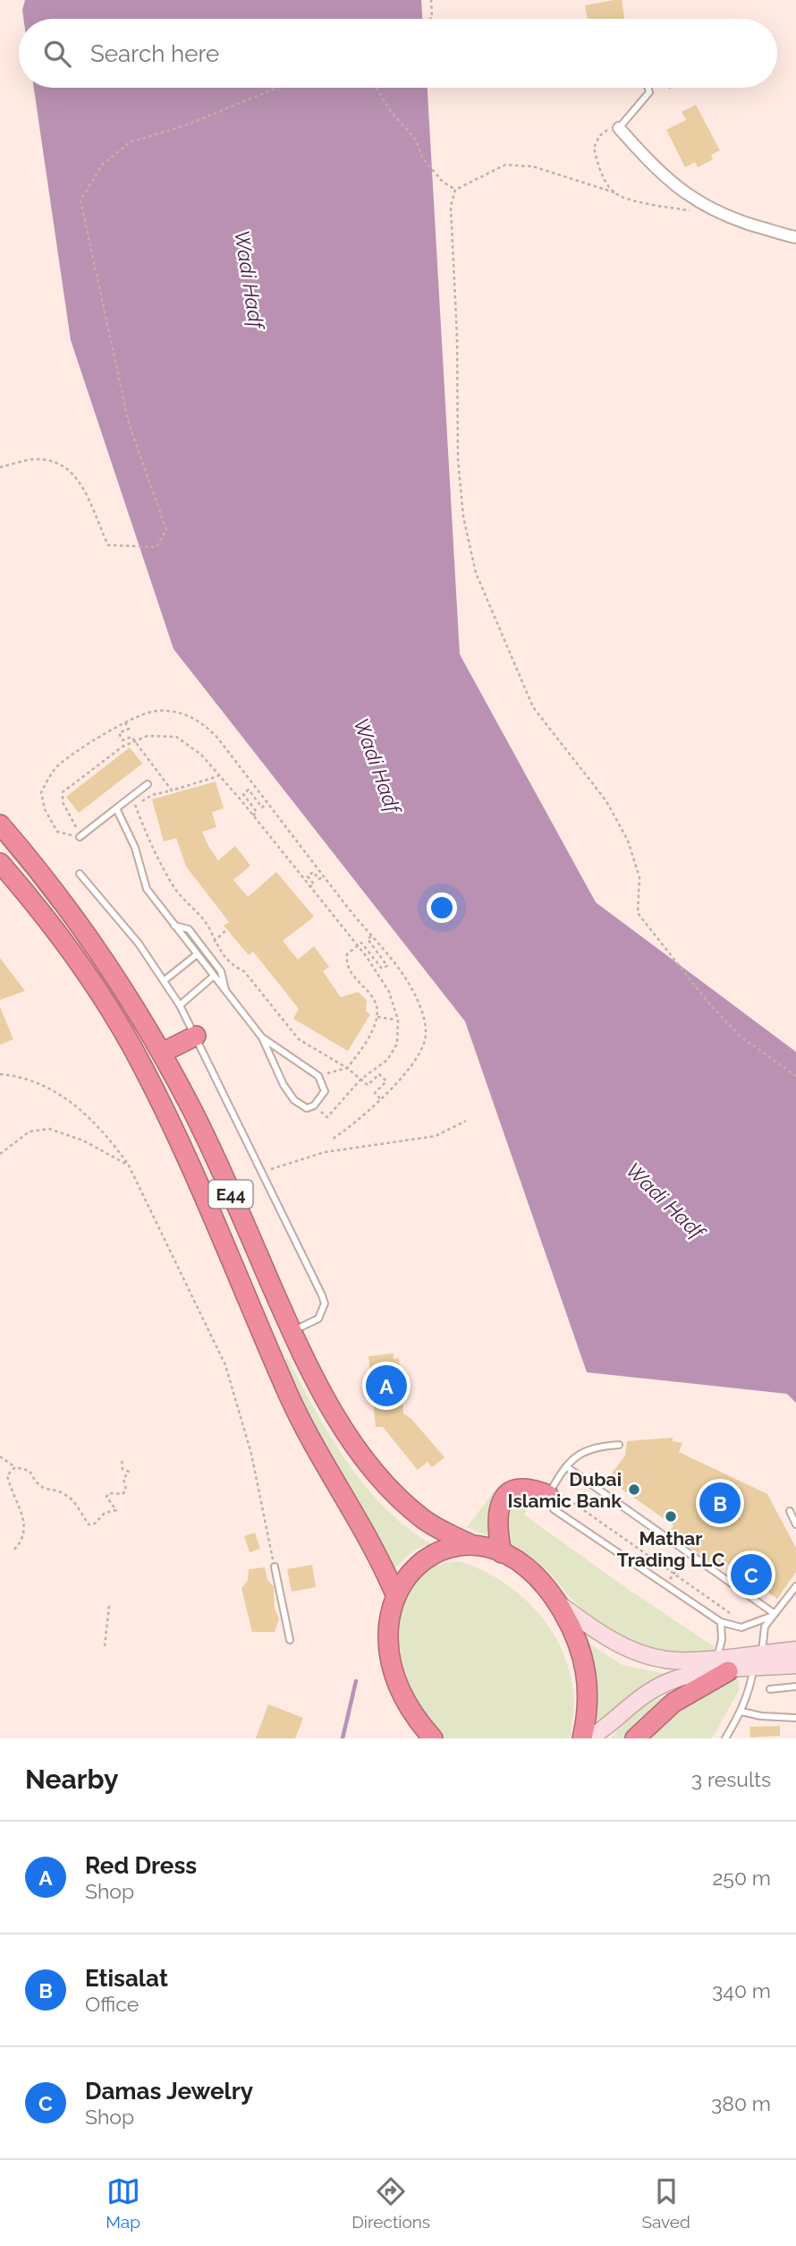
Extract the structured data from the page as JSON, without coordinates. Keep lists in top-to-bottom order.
{
  "streets": {
    "highway": ["E44"]
  },
  "water": ["Wadi Hadf"],
  "places": ["Dubai Islamic Bank", "Mathar Trading LLC"],
  "page": {
    "search": "Search here",
    "pins": ["A", "B", "C"],
    "heading": ["Nearby", "3 results"],
    "list": [
      {
        "mark": "A",
        "name": "Red Dress",
        "note": "Shop",
        "value": "250 m"
      },
      {
        "mark": "B",
        "name": "Etisalat",
        "note": "Office",
        "value": "340 m"
      },
      {
        "mark": "C",
        "name": "Damas Jewelry",
        "note": "Shop",
        "value": "380 m"
      }
    ],
    "nav": ["Map", "Directions", "Saved"]
  }
}
